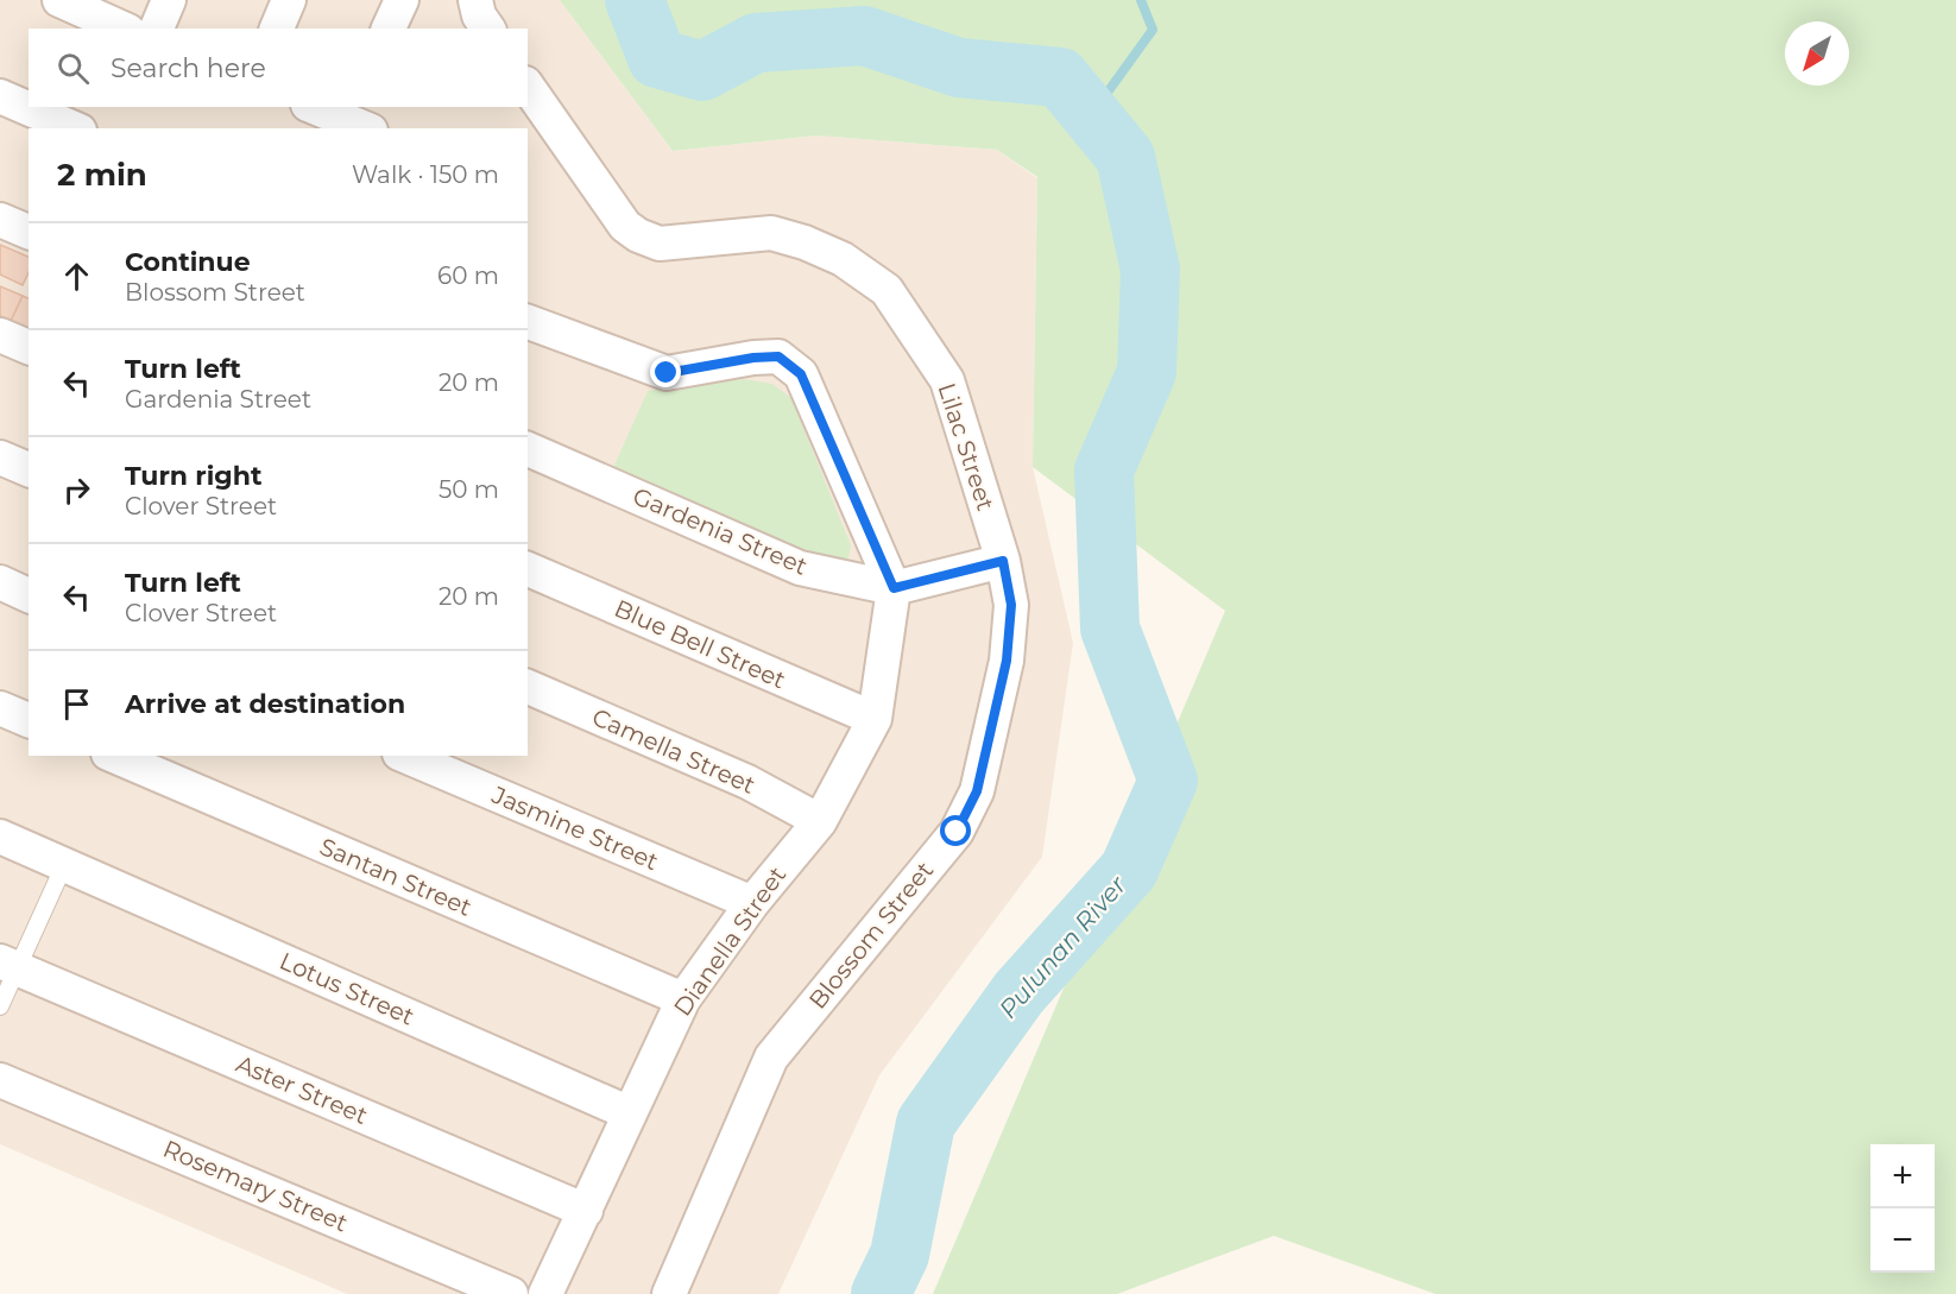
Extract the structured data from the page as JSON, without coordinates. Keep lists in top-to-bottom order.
{
  "streets": {
    "street": [
      "Lilac Street",
      "Gardenia Street",
      "Blue Bell Street",
      "Camella Street",
      "Jasmine Street",
      "Santan Street",
      "Blossom Street",
      "Dianella Street",
      "Lotus Street",
      "Aster Street",
      "Rosemary Street"
    ]
  },
  "crossings": [
    ["Lilac Street", "Gardenia Street"],
    ["Lilac Street", "Blossom Street"],
    ["Gardenia Street", "Blossom Street"],
    ["Gardenia Street", "Dianella Street"],
    ["Blue Bell Street", "Dianella Street"],
    ["Camella Street", "Dianella Street"],
    ["Jasmine Street", "Dianella Street"],
    ["Santan Street", "Dianella Street"],
    ["Dianella Street", "Lotus Street"],
    ["Dianella Street", "Aster Street"]
  ],
  "water": ["Pulunan River"],
  "north": "bottom left",
  "page": {
    "search": "Search here",
    "heading": ["2 min", "Walk · 150 m"],
    "list": [
      ["Continue", "Blossom Street", "60 m"],
      ["Turn left", "Gardenia Street", "20 m"],
      ["Turn right", "Clover Street", "50 m"],
      ["Turn left", "Clover Street", "20 m"],
      "Arrive at destination"
    ],
    "map_buttons": ["+", "−"]
  }
}
